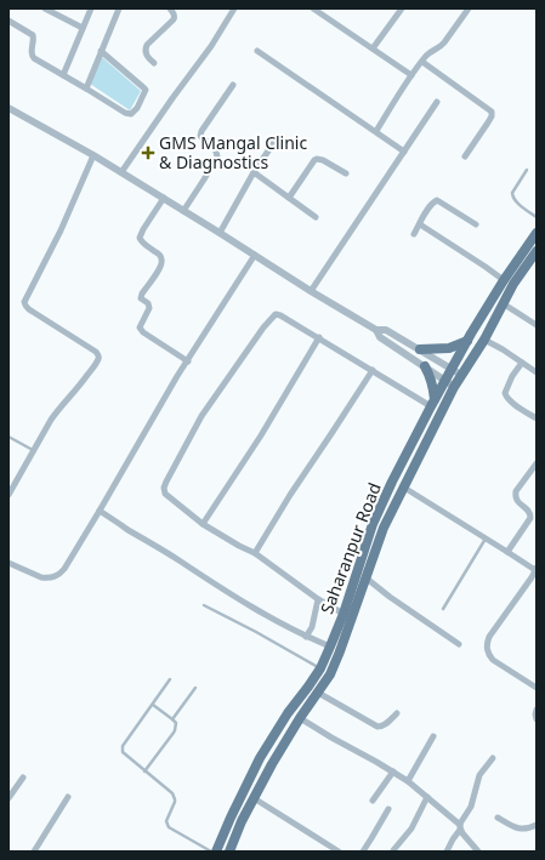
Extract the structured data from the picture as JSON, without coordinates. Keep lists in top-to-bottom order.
{
  "streets": {
    "main road": ["Saharanpur Road"]
  },
  "places": {
    "health": ["GMS Mangal Clinic & Diagnostics"]
  }
}
